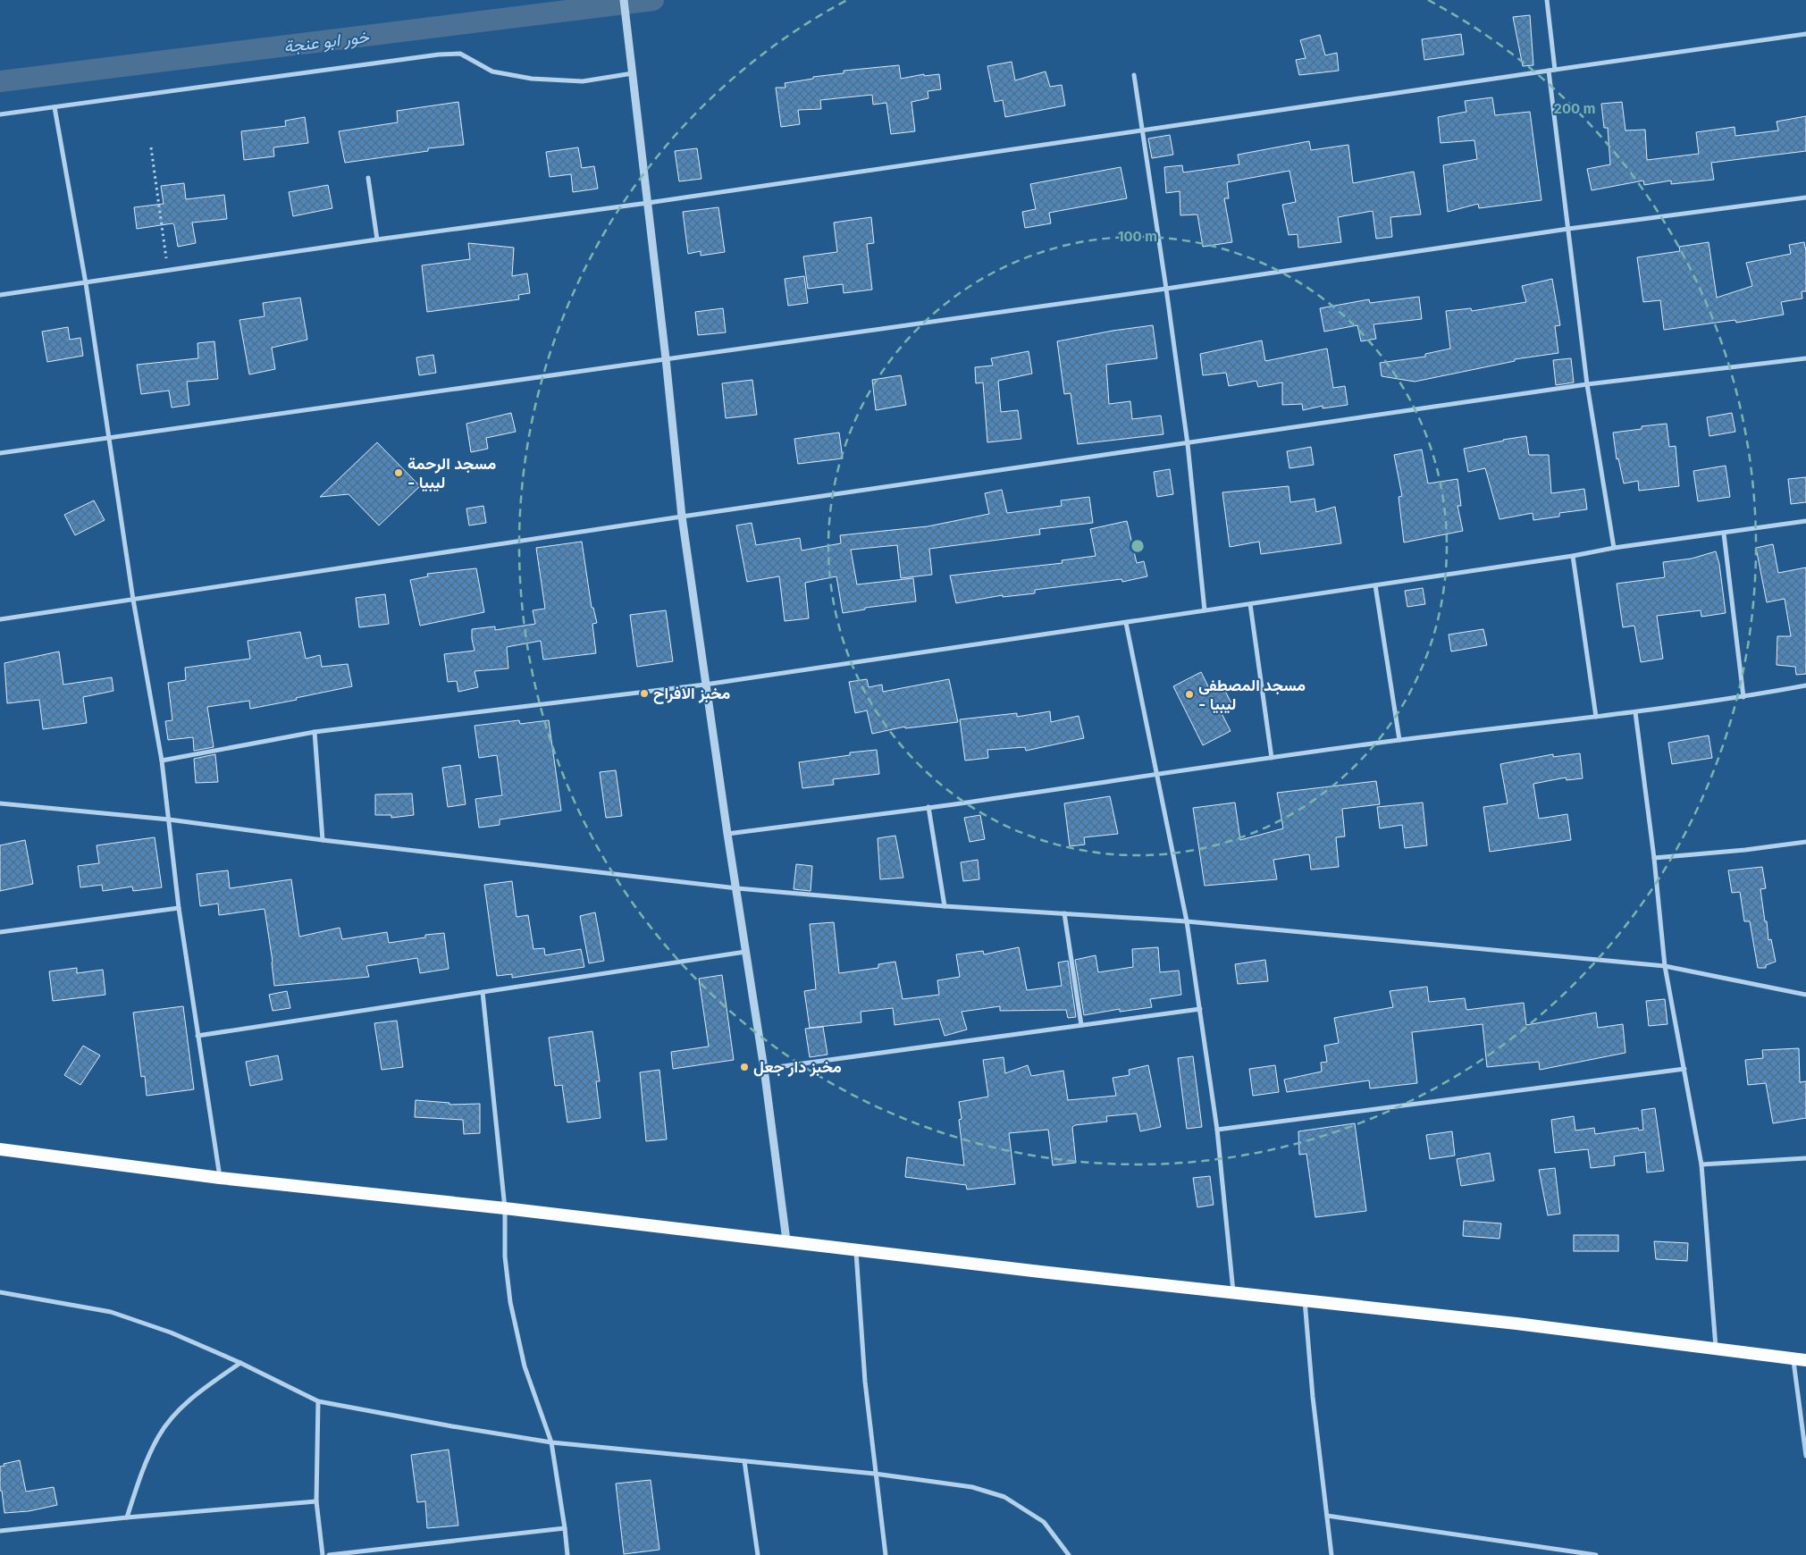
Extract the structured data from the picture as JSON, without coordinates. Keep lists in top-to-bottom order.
{
  "water": ["خور ابو عنجة"],
  "places": [
    "مسجد الرحمة - ليبيا",
    "مخبز الافراح",
    "مسجد المصطفى - ليبيا",
    "مخبز دار جعل"
  ],
  "rings": ["200 m", "100 m"]
}
